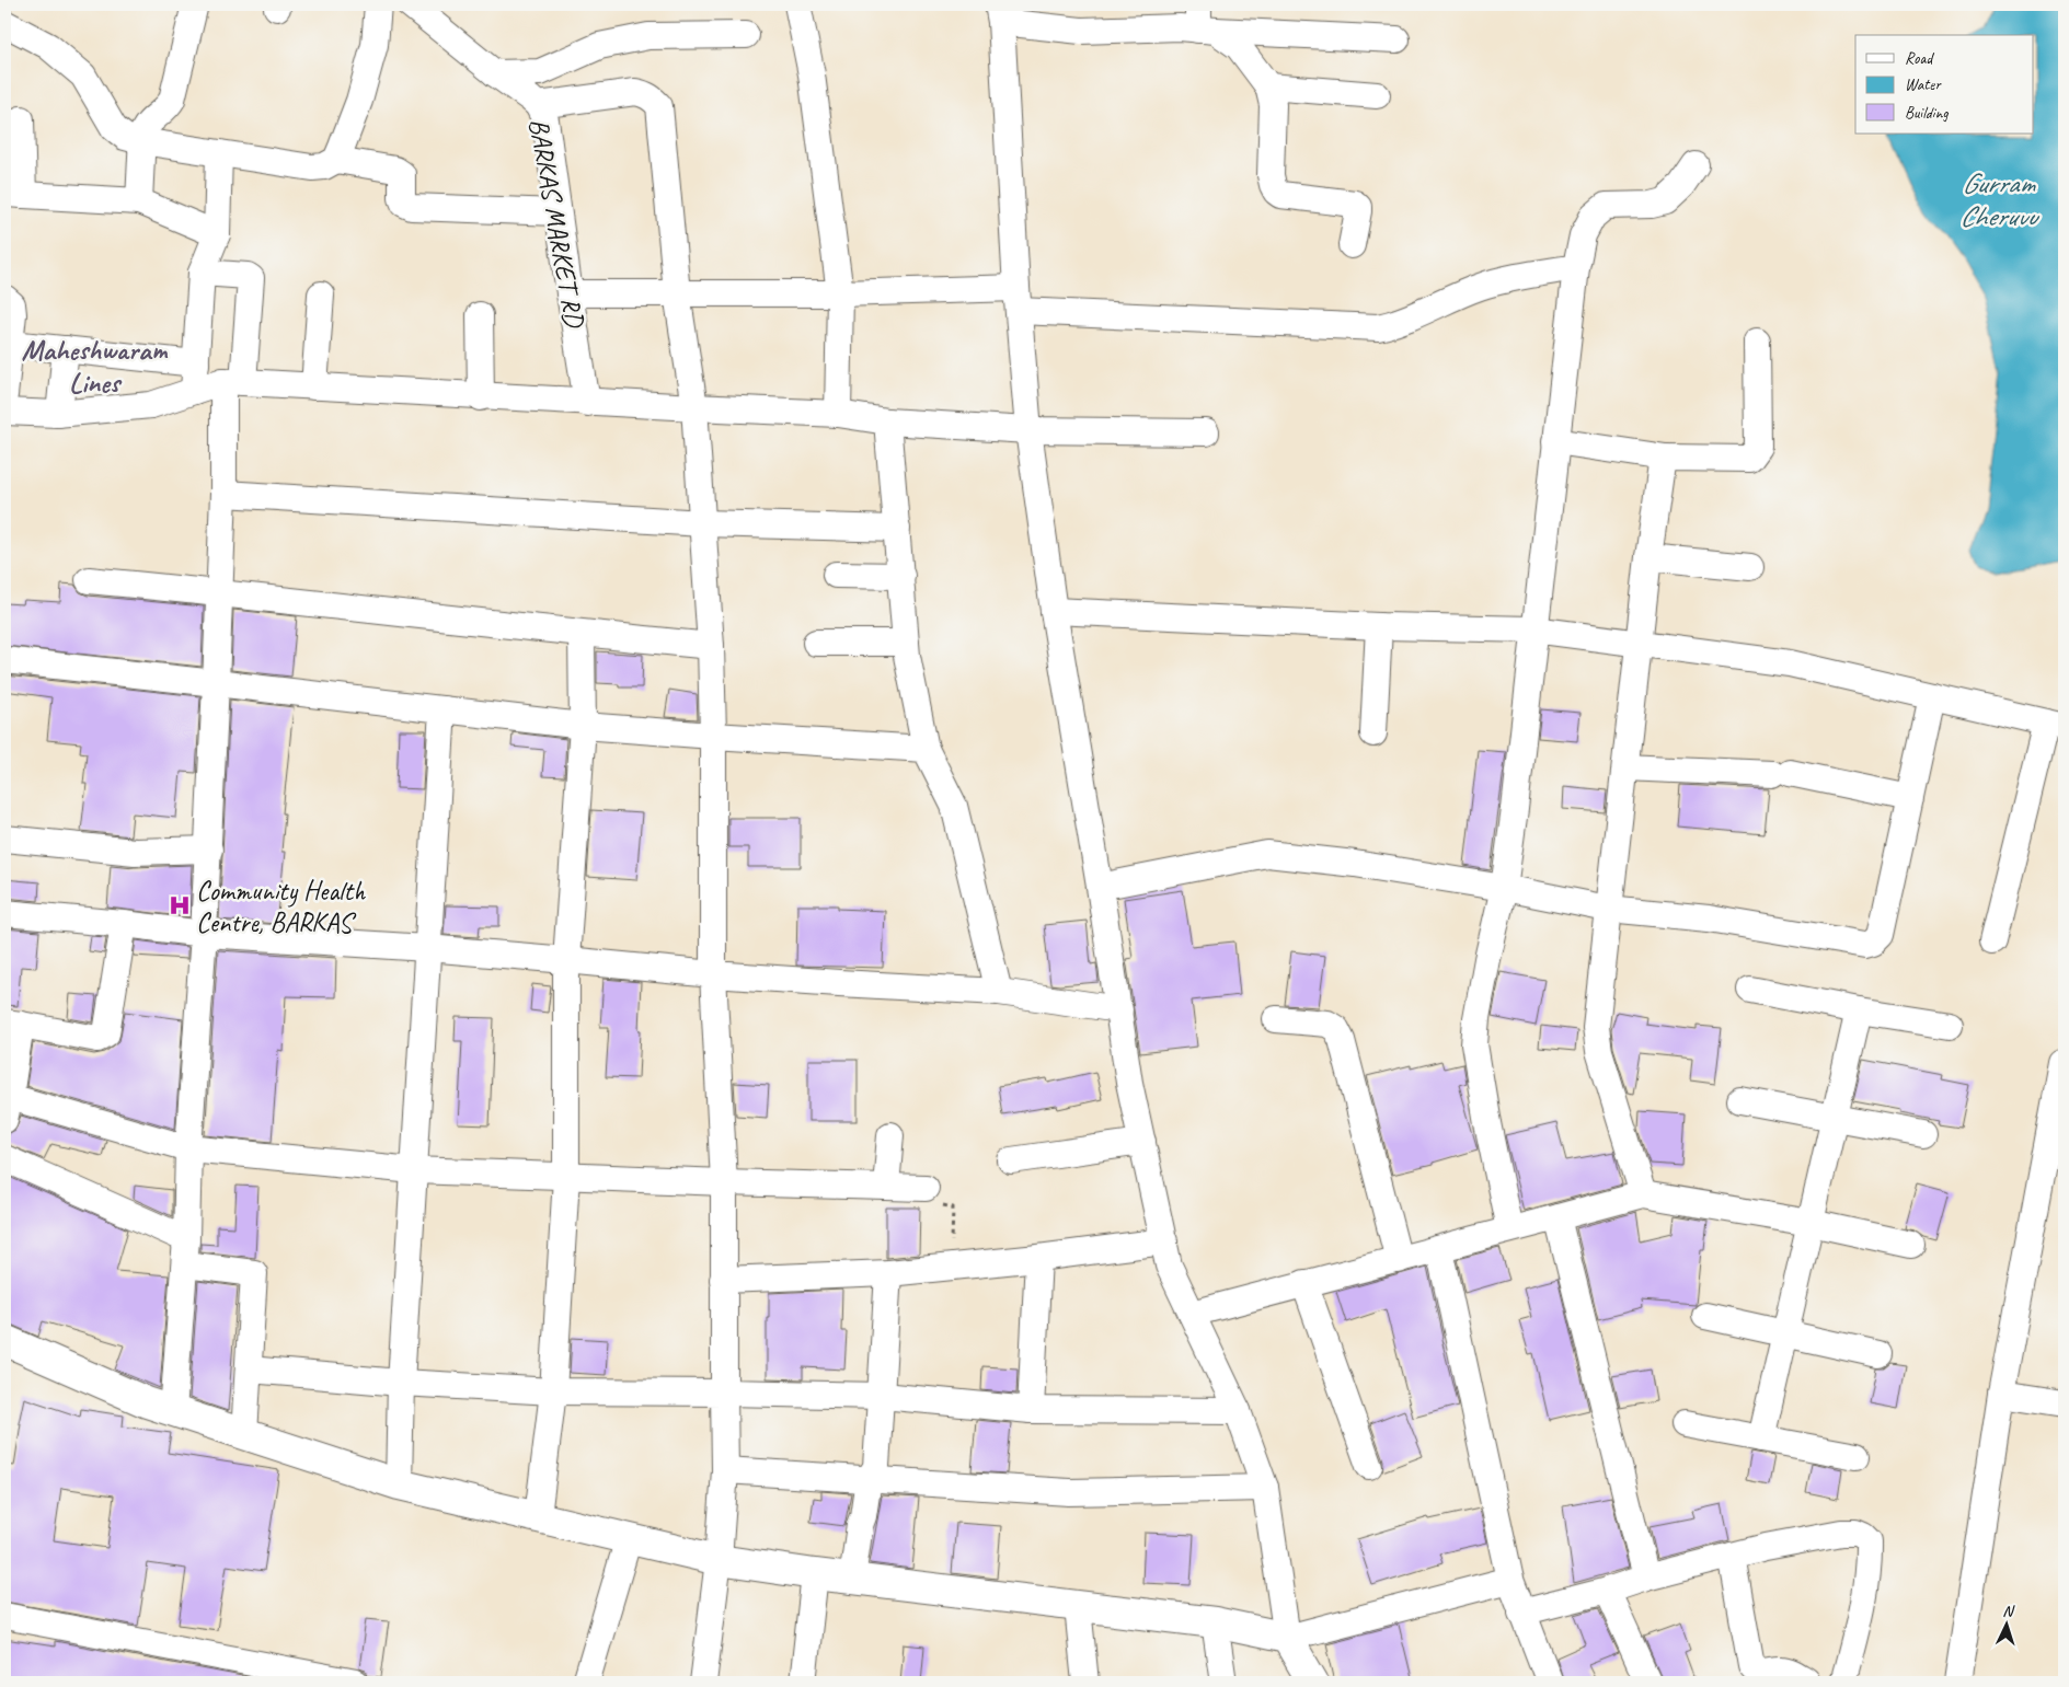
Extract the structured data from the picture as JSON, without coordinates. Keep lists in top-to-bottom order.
{
  "streets": {
    "street": ["BARKAS MARKET RD"]
  },
  "districts": ["Maheshwaram Lines"],
  "water": ["Gurram Cheruvu"],
  "places": {
    "hospital": ["Community Health Centre, BARKAS"]
  },
  "legend": ["Road", "Water", "Building"],
  "north": "top"
}
